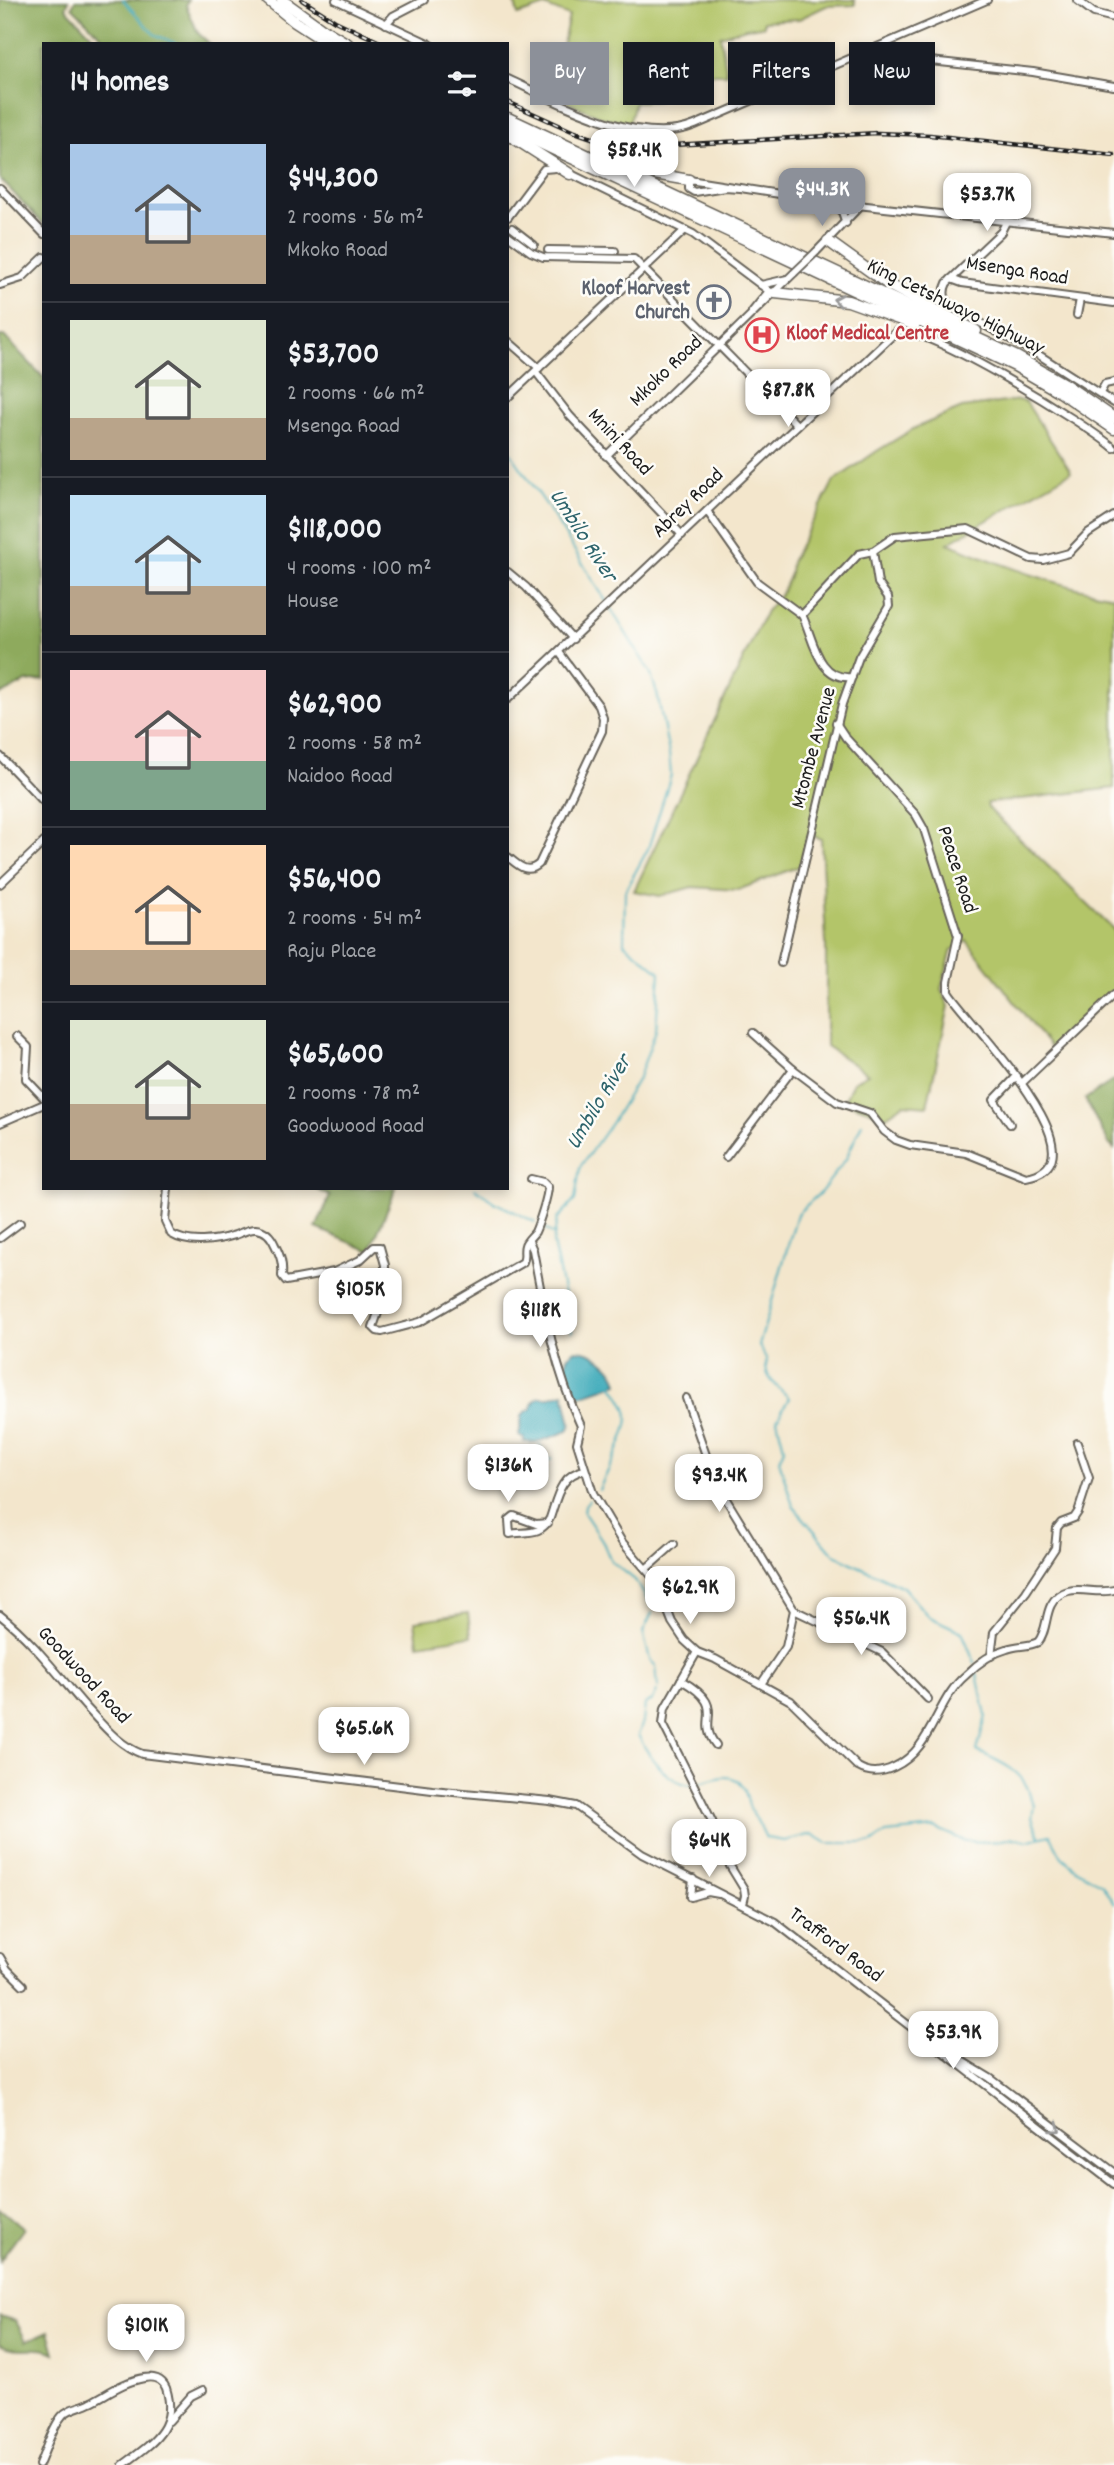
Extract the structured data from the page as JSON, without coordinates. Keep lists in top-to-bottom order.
{
  "streets": {
    "highway": ["King Cetshwayo Highway"],
    "street": [
      "Msenga Road",
      "Mkoko Road",
      "Mnini Road",
      "Abrey Road",
      "Mtombe Avenue",
      "Peace Road",
      "Goodwood Road",
      "Trafford Road"
    ]
  },
  "crossings": [
    ["Mkoko Road", "Mnini Road"],
    ["Mnini Road", "Abrey Road"],
    ["Mtombe Avenue", "Peace Road"],
    ["Goodwood Road", "Trafford Road"]
  ],
  "water": ["Umbilo River"],
  "places": {
    "church": ["Kloof Harvest Church"],
    "hospital": ["Kloof Medical Centre"]
  },
  "page": {
    "chip": [
      "Buy",
      "Rent",
      "Filters",
      "New"
    ],
    "heading": "14 homes",
    "list": [
      {
        "name": "$44,300",
        "note": "2 rooms · 56 m² · Mkoko Road"
      },
      {
        "name": "$53,700",
        "note": "2 rooms · 66 m² · Msenga Road"
      },
      {
        "name": "$118,000",
        "note": "4 rooms · 100 m² · House"
      },
      {
        "name": "$62,900",
        "note": "2 rooms · 58 m² · Naidoo Road"
      },
      {
        "name": "$56,400",
        "note": "2 rooms · 54 m² · Raju Place"
      },
      {
        "name": "$65,600",
        "note": "2 rooms · 78 m² · Goodwood Road"
      }
    ],
    "price": [
      "$58.4K",
      "$44.3K",
      "$53.7K",
      "$87.8K",
      "$105K",
      "$118K",
      "$136K",
      "$93.4K",
      "$62.9K",
      "$56.4K",
      "$65.6K",
      "$64K",
      "$53.9K",
      "$101K"
    ]
  }
}
